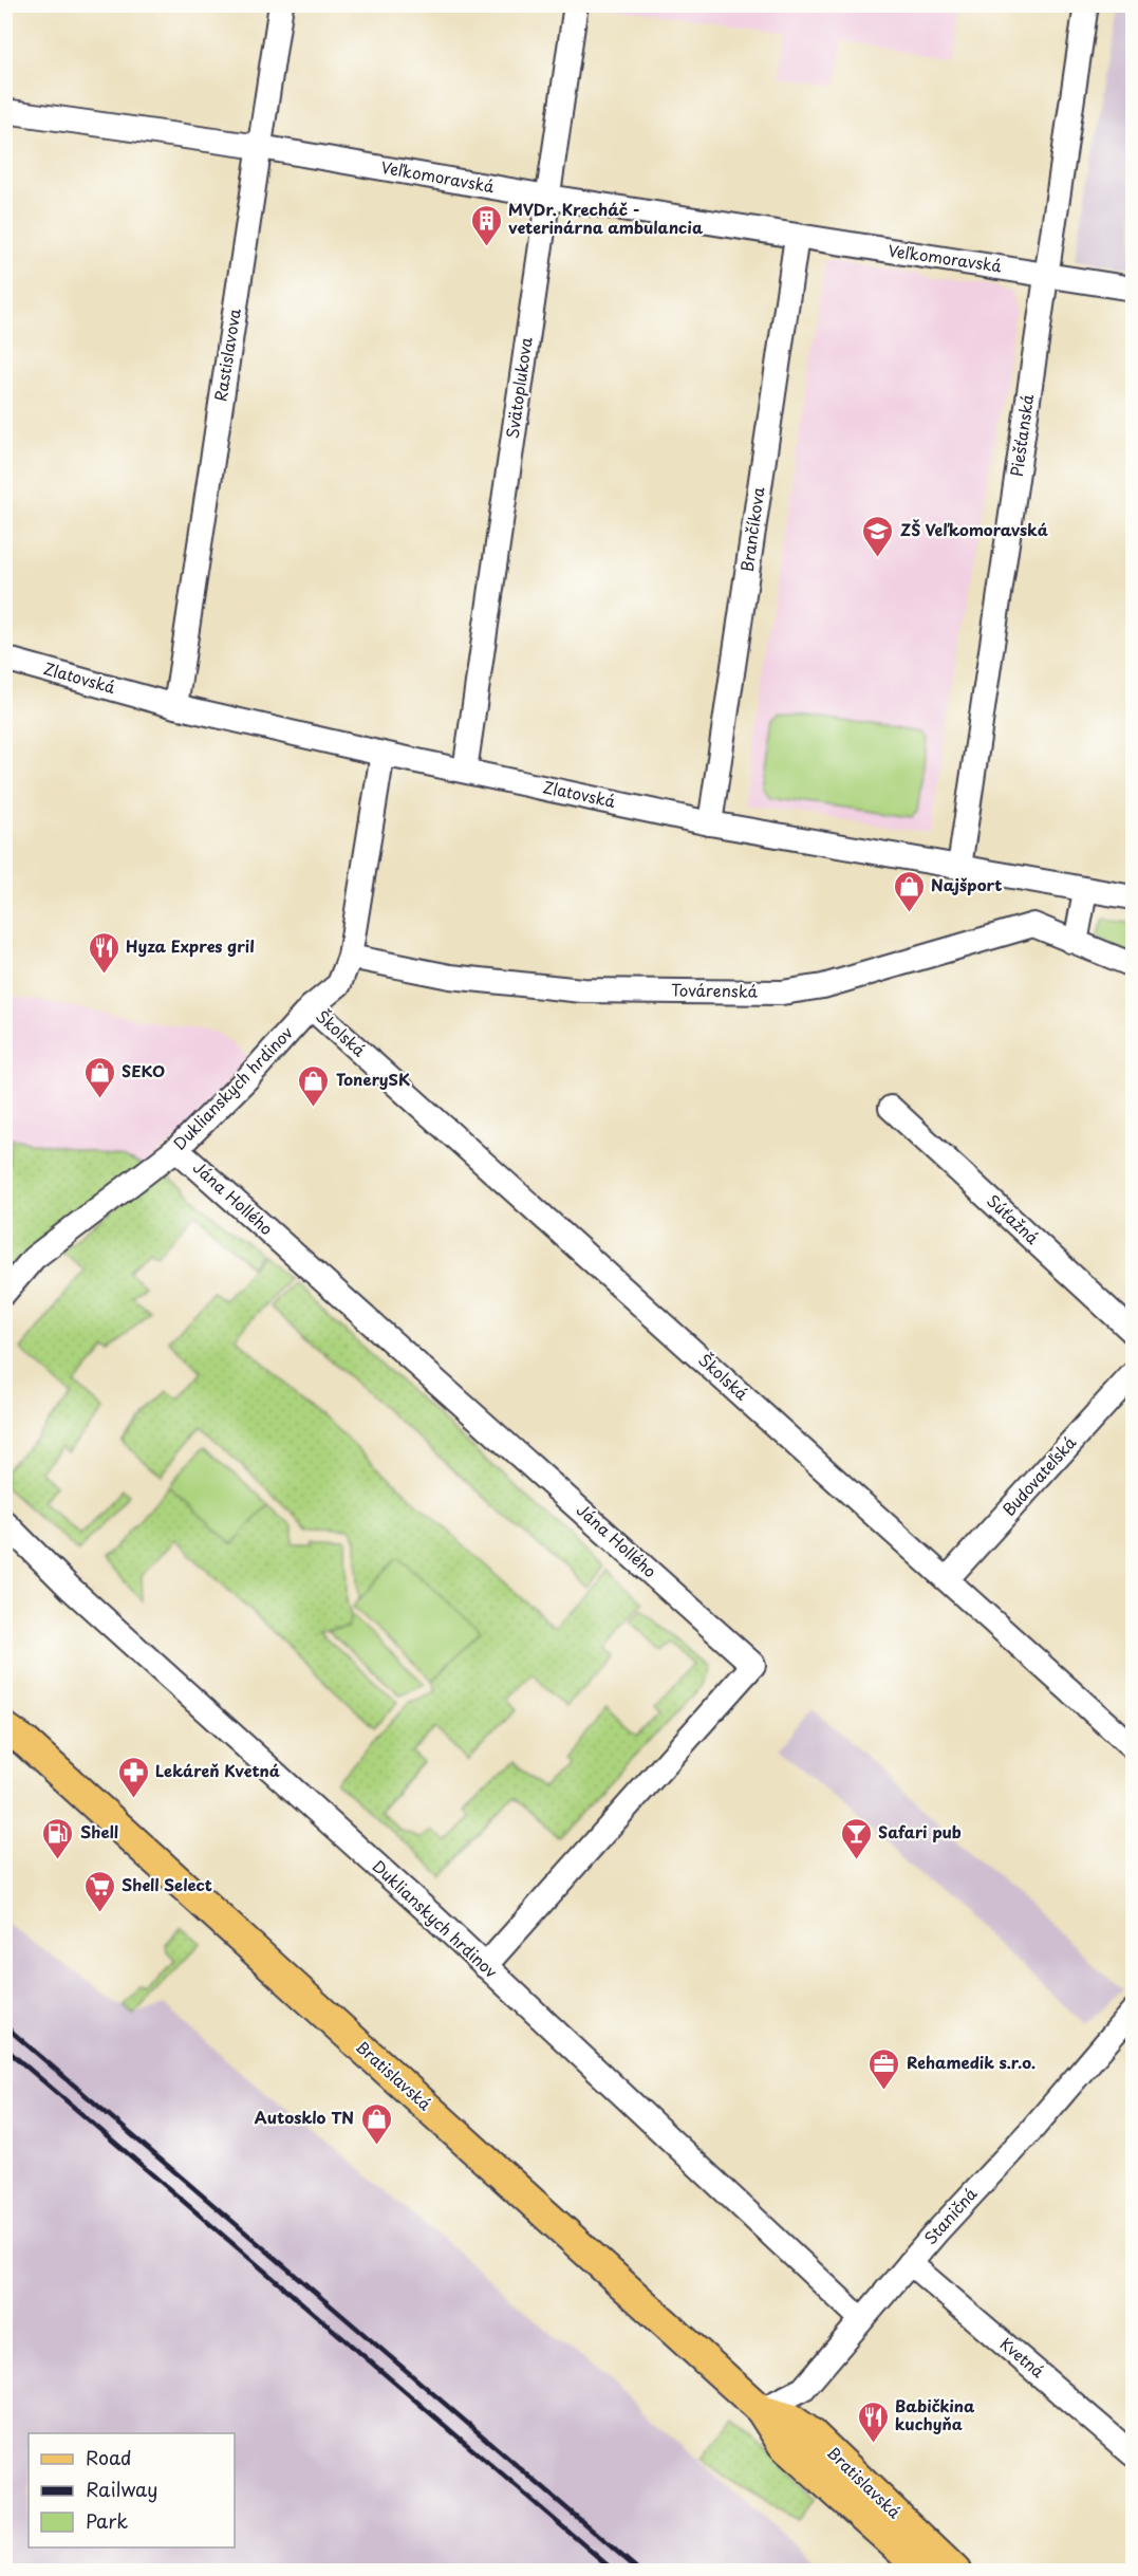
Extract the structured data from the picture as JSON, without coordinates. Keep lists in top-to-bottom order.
{
  "streets": {
    "main road": ["Bratislavská"],
    "street": [
      "Veľkomoravská",
      "Rastislavova",
      "Svätoplukova",
      "Piešťanská",
      "Brančíkova",
      "Zlatovská",
      "Továrenská",
      "Školská",
      "Duklianskych hrdinov",
      "Jána Hollého",
      "Súťažná",
      "Budovateľská",
      "Staničná",
      "Kvetná"
    ]
  },
  "crossings": [
    ["Veľkomoravská", "Rastislavova"],
    ["Veľkomoravská", "Svätoplukova"],
    ["Veľkomoravská", "Piešťanská"],
    ["Veľkomoravská", "Brančíkova"],
    ["Rastislavova", "Zlatovská"],
    ["Svätoplukova", "Zlatovská"],
    ["Piešťanská", "Zlatovská"],
    ["Brančíkova", "Zlatovská"],
    ["Zlatovská", "Duklianskych hrdinov"],
    ["Továrenská", "Duklianskych hrdinov"],
    ["Školská", "Duklianskych hrdinov"],
    ["Školská", "Budovateľská"],
    ["Duklianskych hrdinov", "Jána Hollého"],
    ["Duklianskych hrdinov", "Staničná"],
    ["Bratislavská", "Staničná"],
    ["Staničná", "Kvetná"]
  ],
  "places": {
    "building": ["MVDr. Krecháč - veterinárna ambulancia"],
    "school or university": ["ZŠ Veľkomoravská"],
    "shop": [
      "Najšport",
      "SEKO",
      "TonerySK",
      "Autosklo TN"
    ],
    "restaurant": ["Hyza Expres gril", "Babičkina kuchyňa"],
    "pharmacy": ["Lekáreň Kvetná"],
    "fuel station": ["Shell"],
    "bar": ["Safari pub"],
    "supermarket": ["Shell Select"],
    "office": ["Rehamedik s.r.o."]
  },
  "legend": ["Road", "Railway", "Park"]
}
